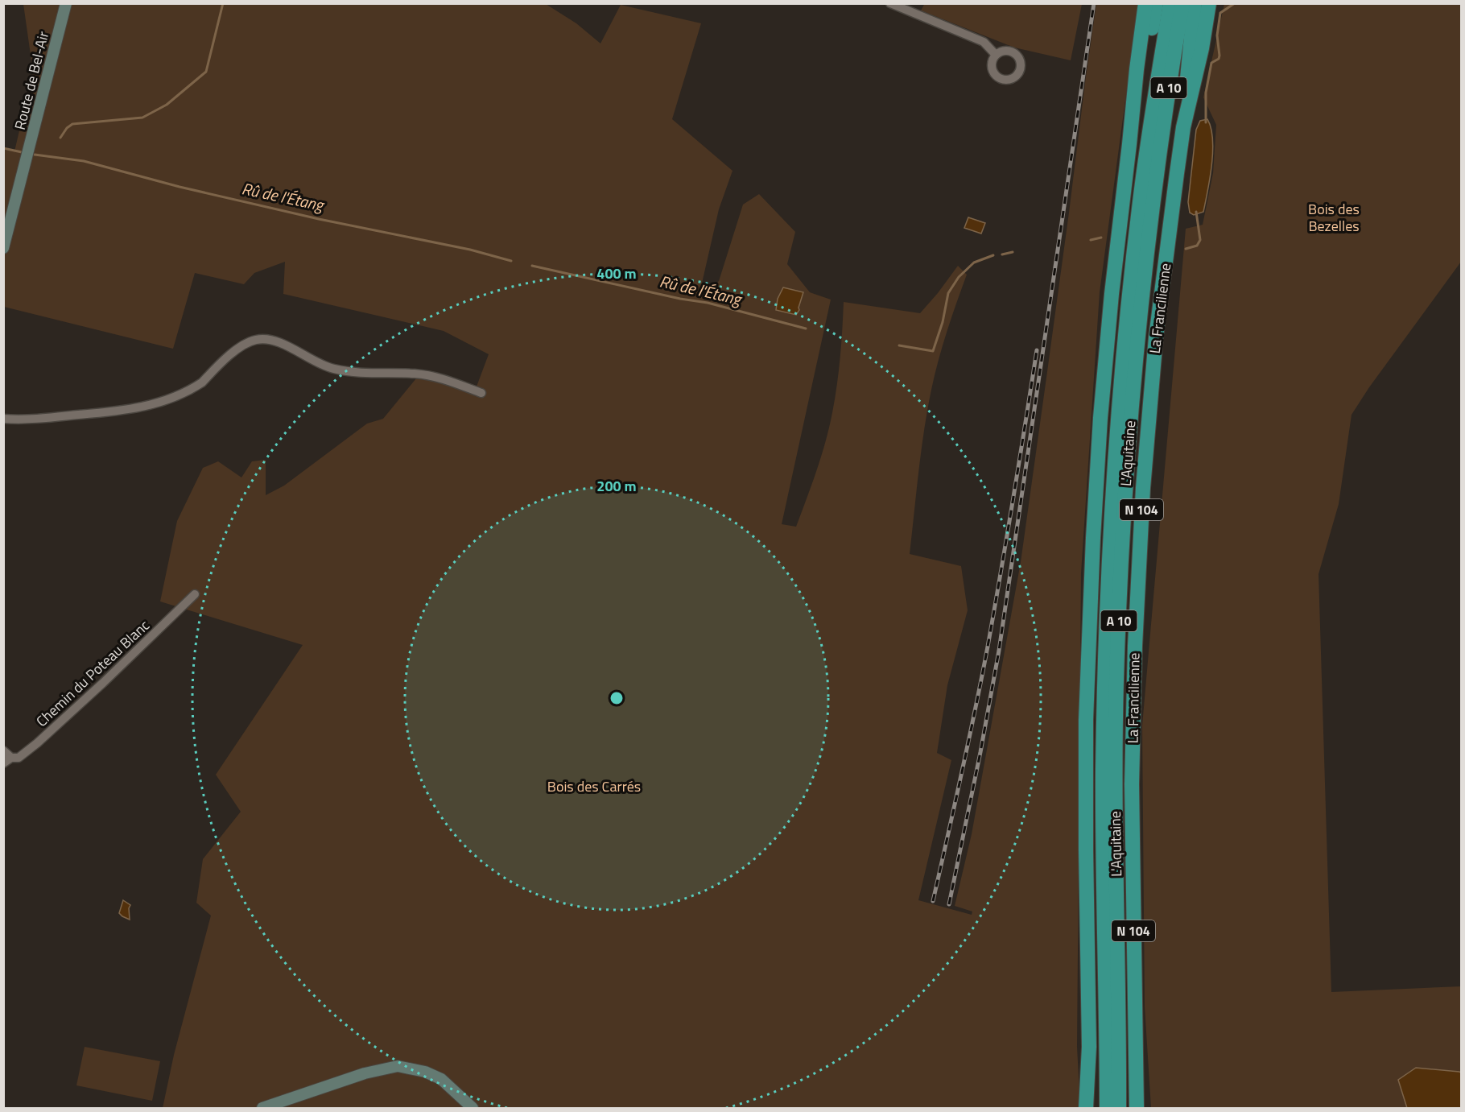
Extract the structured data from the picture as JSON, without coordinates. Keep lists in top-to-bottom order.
{
  "streets": {
    "highway": [
      "A 10",
      "La Francilienne",
      "L'Aquitaine",
      "N 104"
    ],
    "main road": ["Route de Bel-Air"],
    "street": ["Chemin du Poteau Blanc"]
  },
  "water": ["Rû de l'Étang"],
  "parks": ["Bois des Bezelles", "Bois des Carrés"],
  "rings": ["400 m", "200 m"]
}
